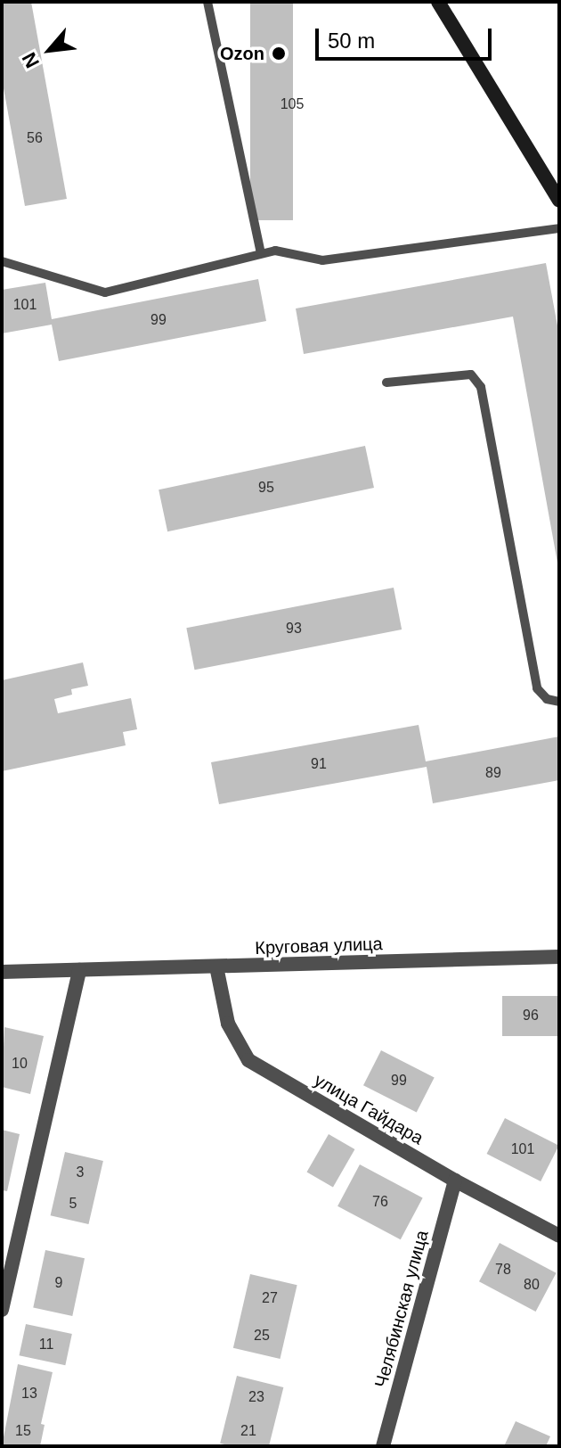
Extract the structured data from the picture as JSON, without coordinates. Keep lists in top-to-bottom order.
{
  "streets": {
    "street": ["Круговая улица", "улица Гайдара", "Челябинская улица"]
  },
  "crossings": [
    ["Круговая улица", "улица Гайдара"],
    ["улица Гайдара", "Челябинская улица"]
  ],
  "places": ["Ozon"],
  "house_numbers": [
    "105",
    "56",
    "101",
    "99",
    "95",
    "93",
    "91",
    "89",
    "96",
    "10",
    "99",
    "101",
    "3",
    "76",
    "5",
    "78",
    "9",
    "80",
    "27",
    "25",
    "11",
    "13",
    "23",
    "15",
    "21"
  ],
  "scale_bar": "50 m",
  "north": "bottom left"
}
